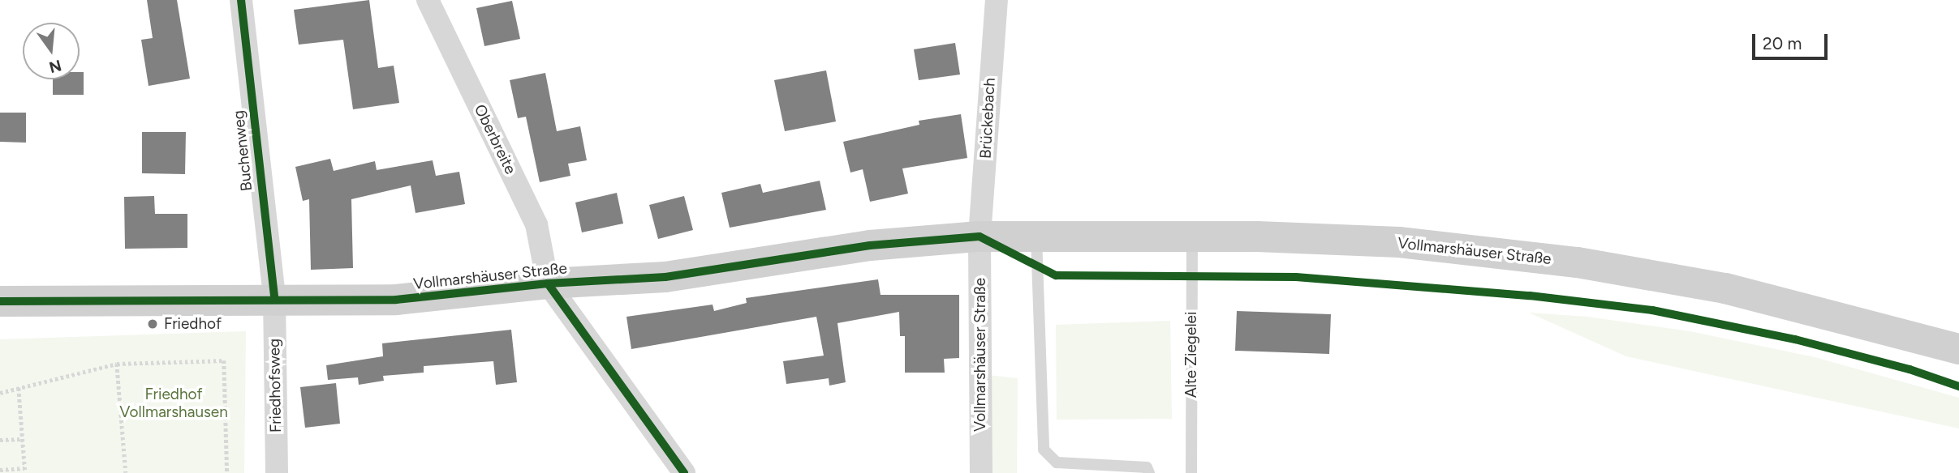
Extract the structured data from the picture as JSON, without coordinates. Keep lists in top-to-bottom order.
{
  "streets": {
    "main road": ["Vollmarshäuser Straße"],
    "street": [
      "Brückebach",
      "Oberbreite",
      "Buchenweg",
      "Friedhofsweg"
    ],
    "lane": ["Alte Ziegelei"]
  },
  "crossings": [
    ["Brückebach", "Vollmarshäuser Straße"],
    ["Oberbreite", "Vollmarshäuser Straße"],
    ["Buchenweg", "Vollmarshäuser Straße"],
    ["Buchenweg", "Friedhofsweg"],
    ["Vollmarshäuser Straße", "Alte Ziegelei"],
    ["Vollmarshäuser Straße", "Friedhofsweg"]
  ],
  "parks": ["Friedhof Vollmarshausen"],
  "places": ["Friedhof"],
  "scale_bar": "20 m",
  "north": "bottom"
}
